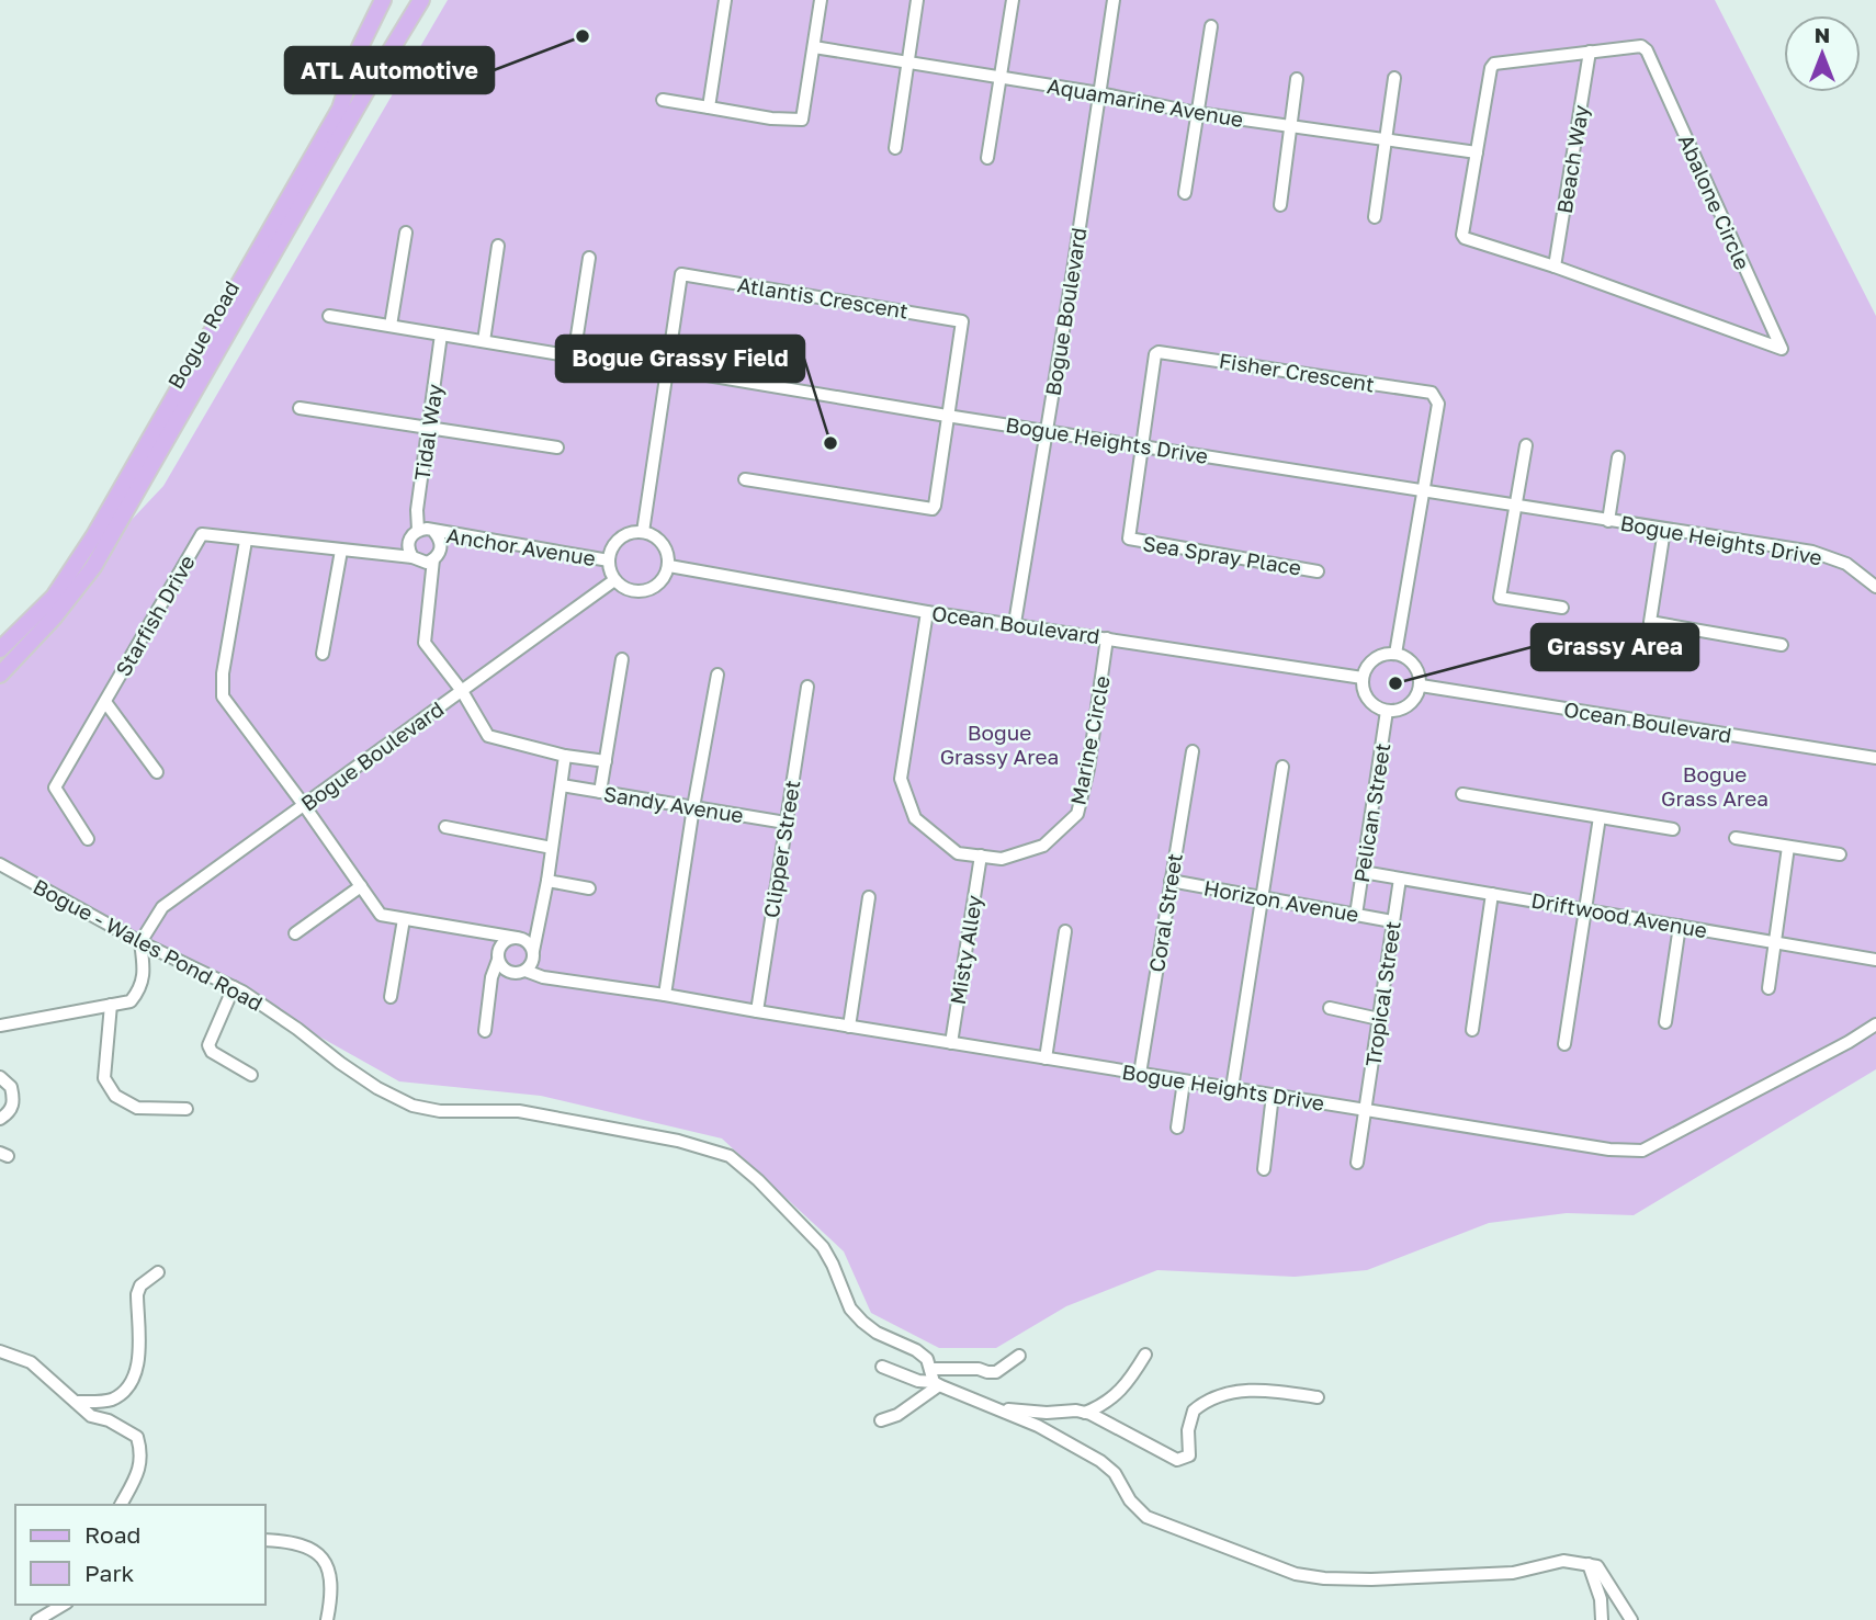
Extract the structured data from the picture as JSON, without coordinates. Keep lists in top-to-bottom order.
{
  "streets": {
    "main road": ["Bogue Road"],
    "street": [
      "Aquamarine Avenue",
      "Beach Way",
      "Abalone Circle",
      "Atlantis Crescent",
      "Bogue Boulevard",
      "Fisher Crescent",
      "Tidal Way",
      "Bogue Heights Drive",
      "Anchor Avenue",
      "Sea Spray Place",
      "Starfish Drive",
      "Ocean Boulevard",
      "Marine Circle",
      "Sandy Avenue",
      "Pelican Street",
      "Clipper Street",
      "Horizon Avenue",
      "Coral Street",
      "Driftwood Avenue",
      "Bogue - Wales Pond Road",
      "Misty Alley",
      "Tropical Street"
    ]
  },
  "crossings": [
    ["Aquamarine Avenue", "Abalone Circle"],
    ["Aquamarine Avenue", "Bogue Boulevard"],
    ["Beach Way", "Abalone Circle"],
    ["Atlantis Crescent", "Bogue Heights Drive"],
    ["Bogue Boulevard", "Bogue Heights Drive"],
    ["Bogue Boulevard", "Anchor Avenue"],
    ["Bogue Boulevard", "Ocean Boulevard"],
    ["Bogue Boulevard", "Marine Circle"],
    ["Bogue Boulevard", "Bogue - Wales Pond Road"],
    ["Bogue Boulevard", "Misty Alley"],
    ["Fisher Crescent", "Bogue Heights Drive"],
    ["Fisher Crescent", "Sea Spray Place"],
    ["Tidal Way", "Bogue Heights Drive"],
    ["Tidal Way", "Anchor Avenue"],
    ["Tidal Way", "Starfish Drive"],
    ["Bogue Heights Drive", "Sea Spray Place"],
    ["Bogue Heights Drive", "Clipper Street"],
    ["Bogue Heights Drive", "Coral Street"],
    ["Bogue Heights Drive", "Misty Alley"],
    ["Bogue Heights Drive", "Tropical Street"],
    ["Anchor Avenue", "Starfish Drive"],
    ["Anchor Avenue", "Ocean Boulevard"],
    ["Ocean Boulevard", "Marine Circle"],
    ["Ocean Boulevard", "Pelican Street"],
    ["Ocean Boulevard", "Misty Alley"],
    ["Marine Circle", "Misty Alley"],
    ["Sandy Avenue", "Clipper Street"],
    ["Pelican Street", "Horizon Avenue"],
    ["Pelican Street", "Driftwood Avenue"],
    ["Horizon Avenue", "Coral Street"],
    ["Horizon Avenue", "Tropical Street"],
    ["Driftwood Avenue", "Tropical Street"]
  ],
  "parks": ["Bogue Grassy Area", "Bogue Grass Area"],
  "places": ["ATL Automotive", "Bogue Grassy Field", "Grassy Area"],
  "legend": ["Road", "Park"],
  "north": "top"
}
